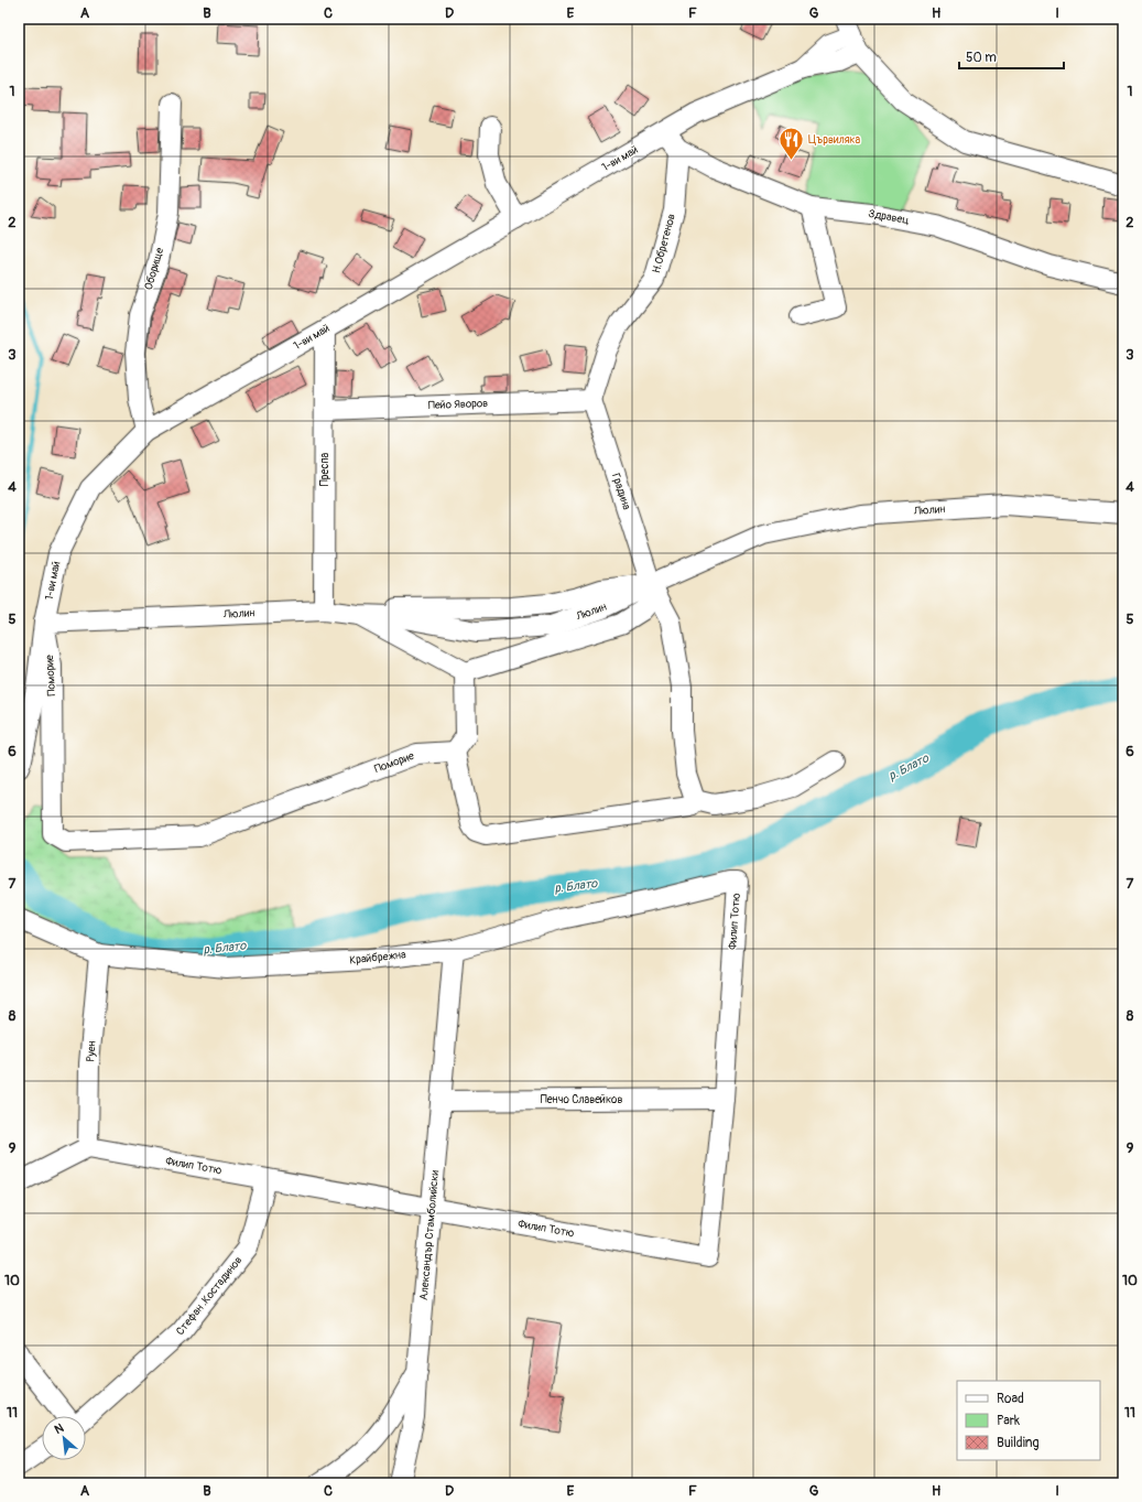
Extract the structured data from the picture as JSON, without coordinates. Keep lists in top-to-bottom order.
{
  "streets": {
    "street": [
      "1-ви май",
      "Здравец",
      "Н.Обретенов",
      "Оборище",
      "Пейо Яворов",
      "Преспа",
      "Градина",
      "Люлин",
      "Поморие",
      "Филип Тотю",
      "Крайбрежна",
      "Руен",
      "Пенчо Славейков",
      "Александър Стамболийски",
      "Стефан .Костадинов"
    ]
  },
  "crossings": [
    ["1-ви май", "Здравец"],
    ["1-ви май", "Оборище"],
    ["1-ви май", "Преспа"],
    ["1-ви май", "Люлин"],
    ["1-ви май", "Поморие"],
    ["Здравец", "Н.Обретенов"],
    ["Н.Обретенов", "Пейо Яворов"],
    ["Н.Обретенов", "Градина"],
    ["Пейо Яворов", "Преспа"],
    ["Пейо Яворов", "Градина"],
    ["Преспа", "Люлин"],
    ["Градина", "Люлин"],
    ["Люлин", "Поморие"],
    ["Филип Тотю", "Крайбрежна"],
    ["Филип Тотю", "Руен"],
    ["Филип Тотю", "Пенчо Славейков"],
    ["Филип Тотю", "Александър Стамболийски"],
    ["Филип Тотю", "Стефан .Костадинов"],
    ["Крайбрежна", "Руен"],
    ["Крайбрежна", "Александър Стамболийски"],
    ["Пенчо Славейков", "Александър Стамболийски"]
  ],
  "water": ["р. Блато"],
  "places": {
    "restaurant": ["Цървиляка"]
  },
  "legend": ["Road", "Park", "Building"],
  "scale_bar": "50 m",
  "north": "top left",
  "grid": {
    "columns": [
      "A",
      "B",
      "C",
      "D",
      "E",
      "F",
      "G",
      "H",
      "I"
    ],
    "rows": [
      "1",
      "2",
      "3",
      "4",
      "5",
      "6",
      "7",
      "8",
      "9",
      "10",
      "11"
    ]
  }
}
